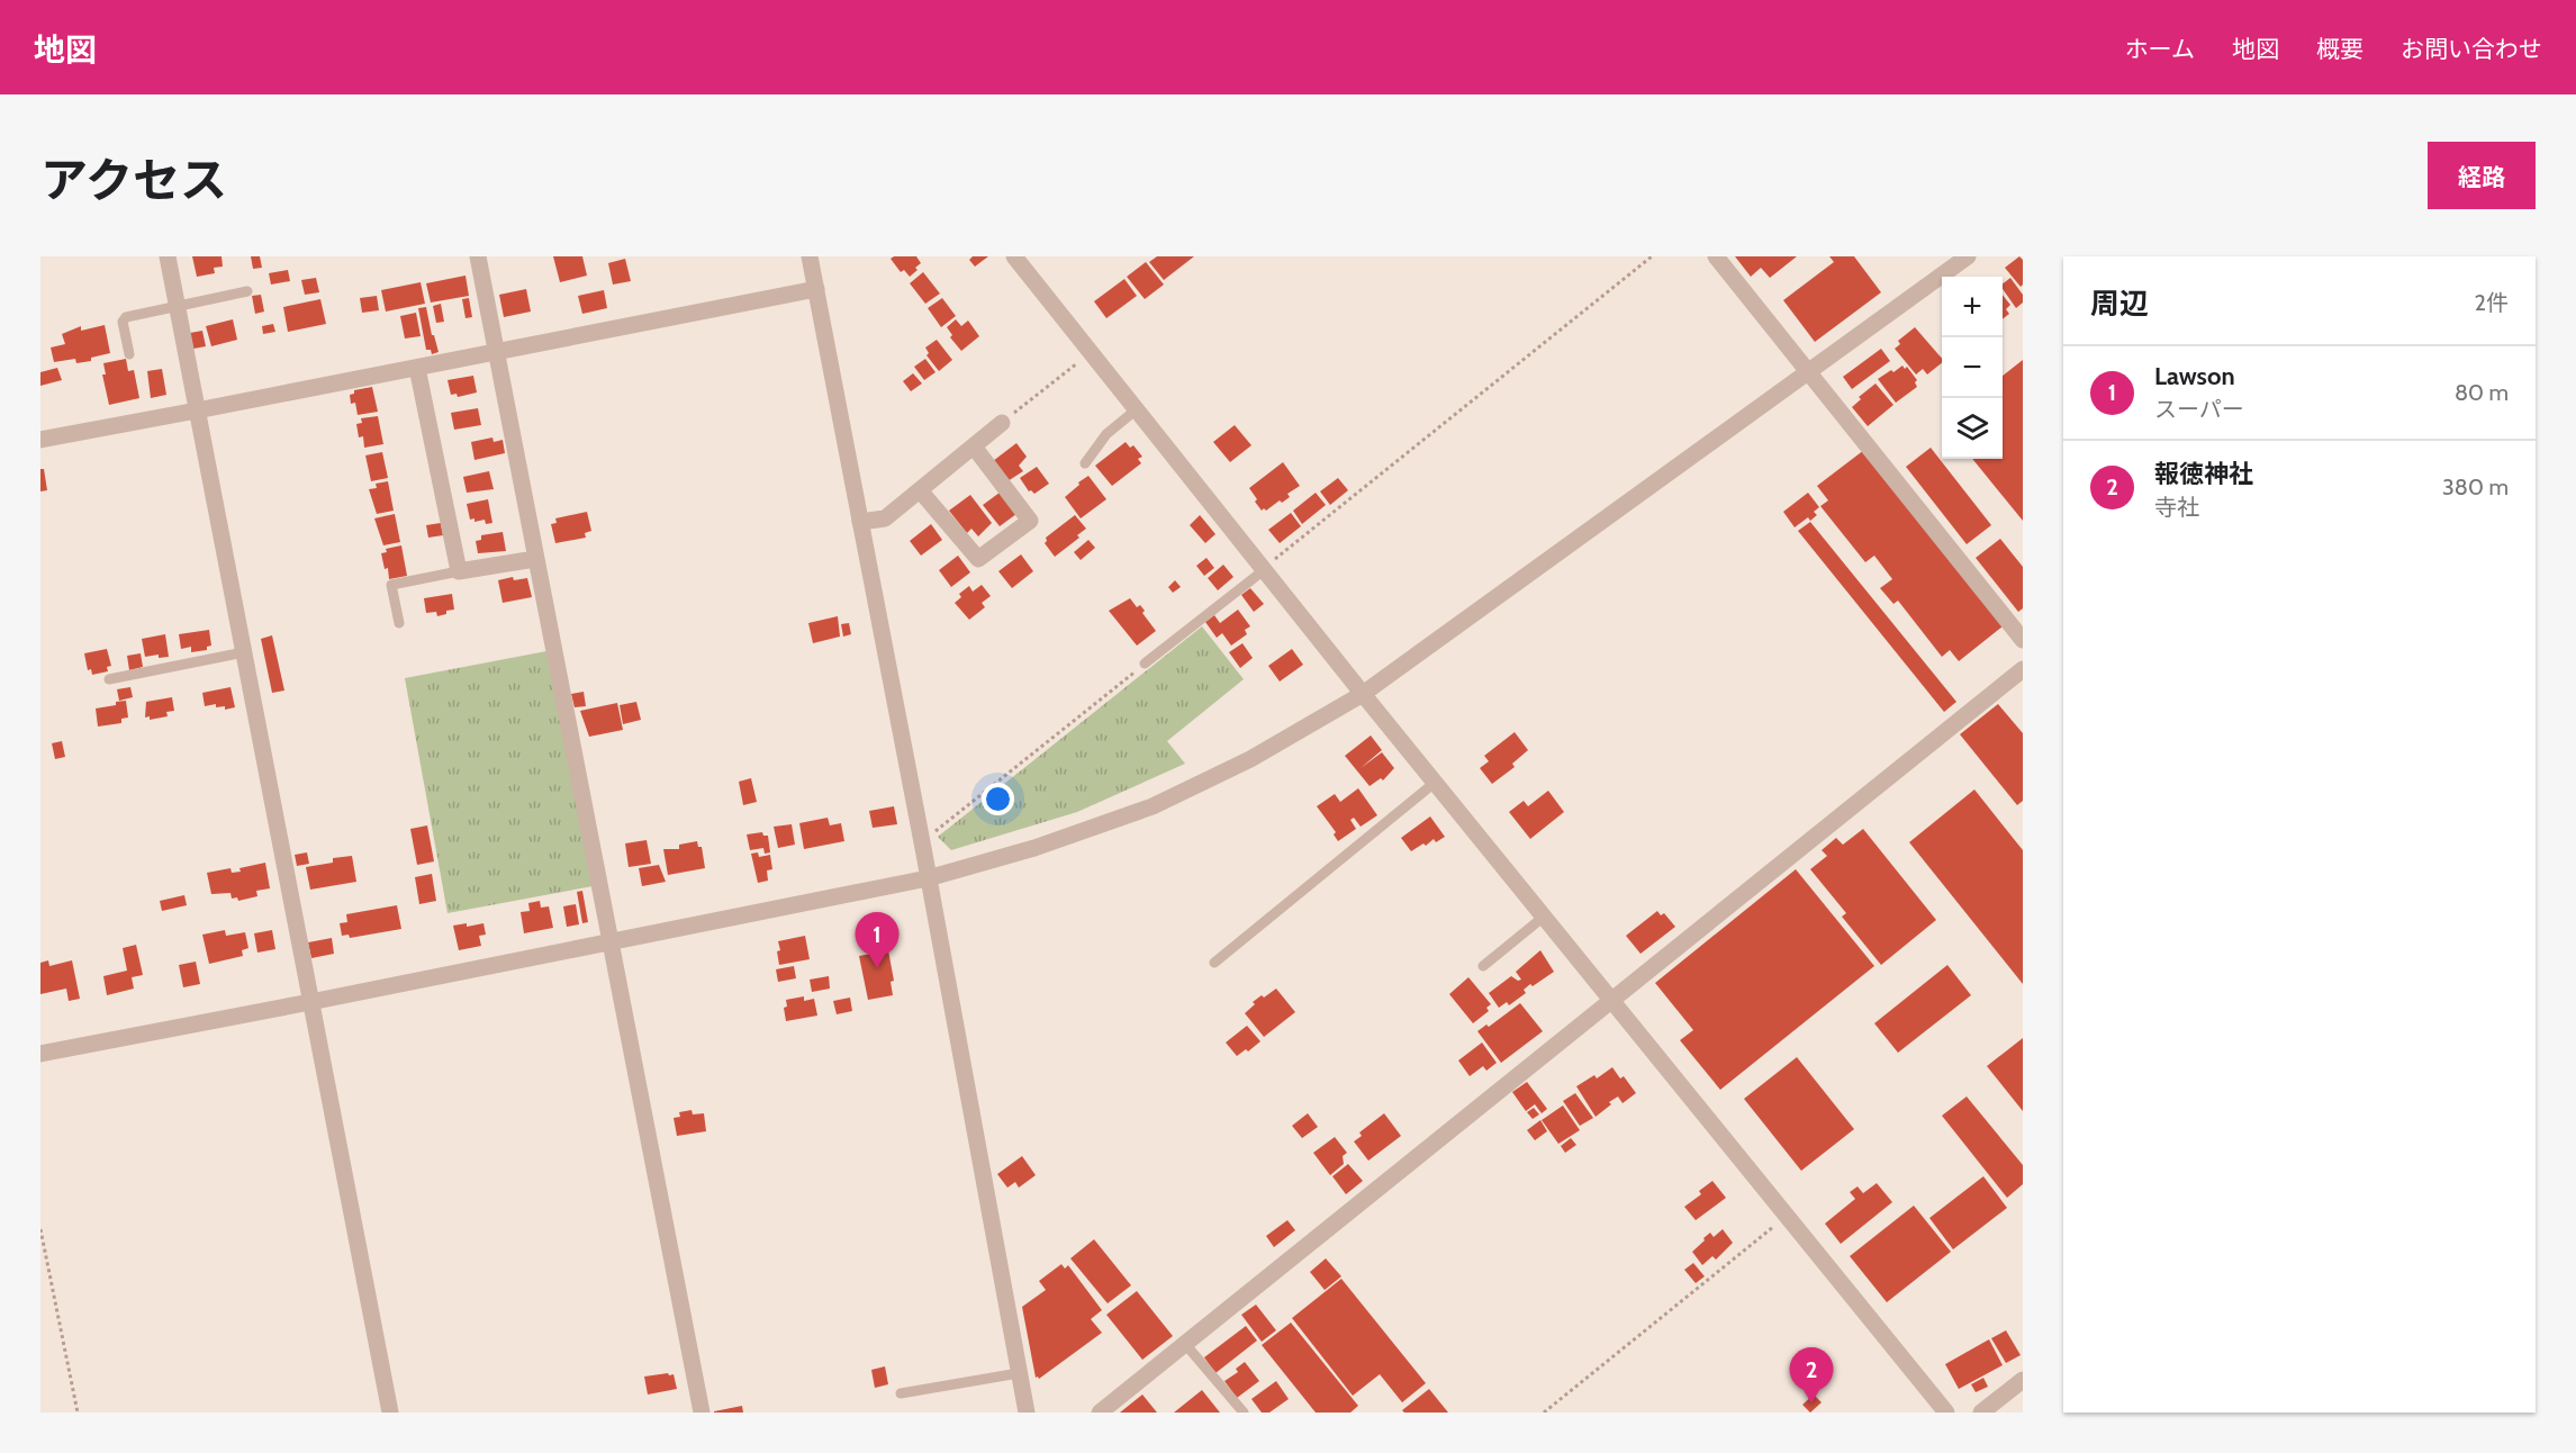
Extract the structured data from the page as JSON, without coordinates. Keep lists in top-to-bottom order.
{
  "page": {
    "header": "地図",
    "nav": [
      "ホーム",
      "地図",
      "概要",
      "お問い合わせ"
    ],
    "title": "アクセス",
    "buttons": "経路",
    "heading": ["周辺", "2件"],
    "map_buttons": ["+", "−"],
    "list": [
      {
        "mark": "1",
        "name": "Lawson",
        "note": "スーパー",
        "value": "80 m"
      },
      {
        "mark": "2",
        "name": "報徳神社",
        "note": "寺社",
        "value": "380 m"
      }
    ],
    "pins": ["1", "2"]
  }
}
